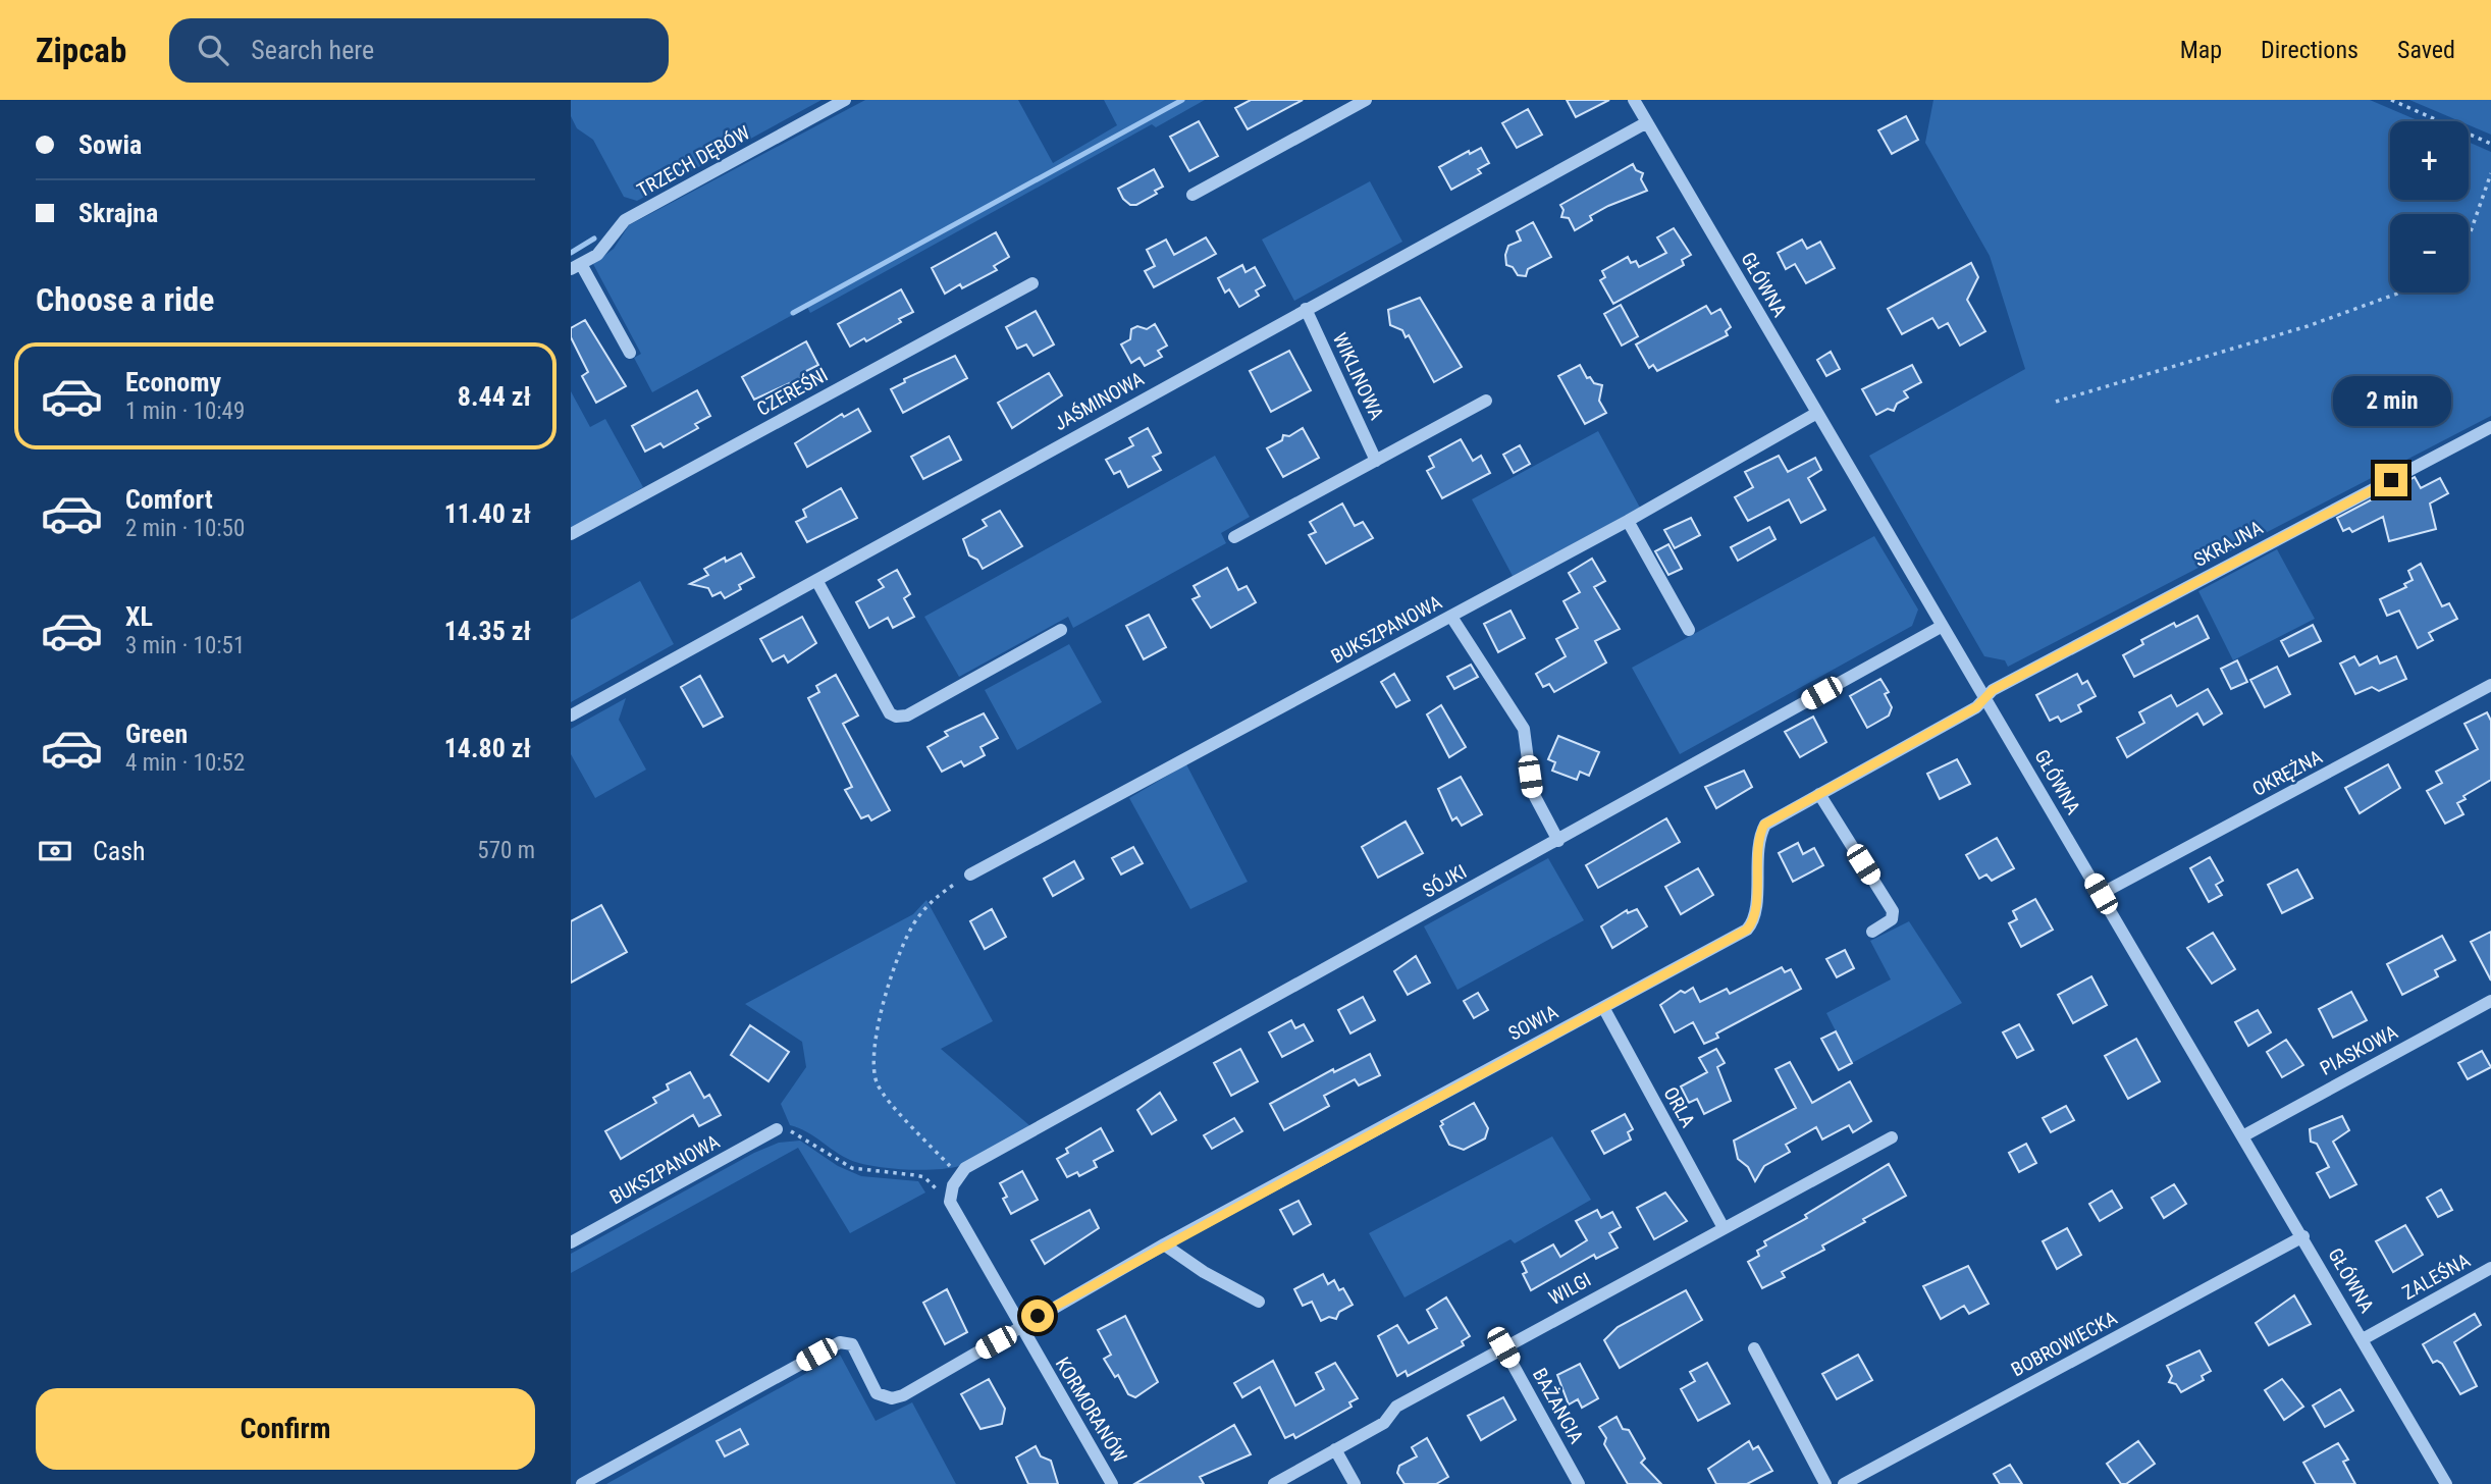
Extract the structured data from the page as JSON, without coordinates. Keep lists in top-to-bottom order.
{
  "streets": {
    "street": [
      "TRZECH DĘBÓW",
      "GŁÓWNA",
      "WIKLINOWA",
      "CZEREŚNI",
      "JAŚMINOWA",
      "SKRAJNA",
      "BUKSZPANOWA",
      "OKRĘŻNA",
      "SÓJKI",
      "SOWIA",
      "PIASKOWA",
      "ORLA",
      "ZALEŚNA",
      "WILGI",
      "BOBROWIECKA",
      "BAŻANCIA",
      "KORMORANÓW"
    ]
  },
  "crossings": [
    ["GŁÓWNA", "JAŚMINOWA"],
    ["GŁÓWNA", "SKRAJNA"],
    ["GŁÓWNA", "BUKSZPANOWA"],
    ["GŁÓWNA", "OKRĘŻNA"],
    ["GŁÓWNA", "SÓJKI"],
    ["GŁÓWNA", "SOWIA"],
    ["GŁÓWNA", "PIASKOWA"],
    ["GŁÓWNA", "ZALEŚNA"],
    ["GŁÓWNA", "BOBROWIECKA"],
    ["WIKLINOWA", "JAŚMINOWA"],
    ["SKRAJNA", "SOWIA"],
    ["SOWIA", "ORLA"],
    ["SOWIA", "KORMORANÓW"],
    ["ORLA", "WILGI"],
    ["WILGI", "BAŻANCIA"]
  ],
  "page": {
    "header": "Zipcab",
    "search": "Search here",
    "nav": ["Map", "Directions", "Saved"],
    "banner": ["Sowia", "Skrajna"],
    "map_buttons": ["+", "−"],
    "heading": "Choose a ride",
    "list": [
      {
        "name": "Economy",
        "note": "1 min · 10:49",
        "value": "8.44 zł"
      },
      {
        "name": "Comfort",
        "note": "2 min · 10:50",
        "value": "11.40 zł"
      },
      {
        "name": "XL",
        "note": "3 min · 10:51",
        "value": "14.35 zł"
      },
      {
        "name": "Green",
        "note": "4 min · 10:52",
        "value": "14.80 zł"
      }
    ],
    "bubble": "2 min",
    "pay": ["Cash", "570 m"],
    "buttons": "Confirm"
  }
}
